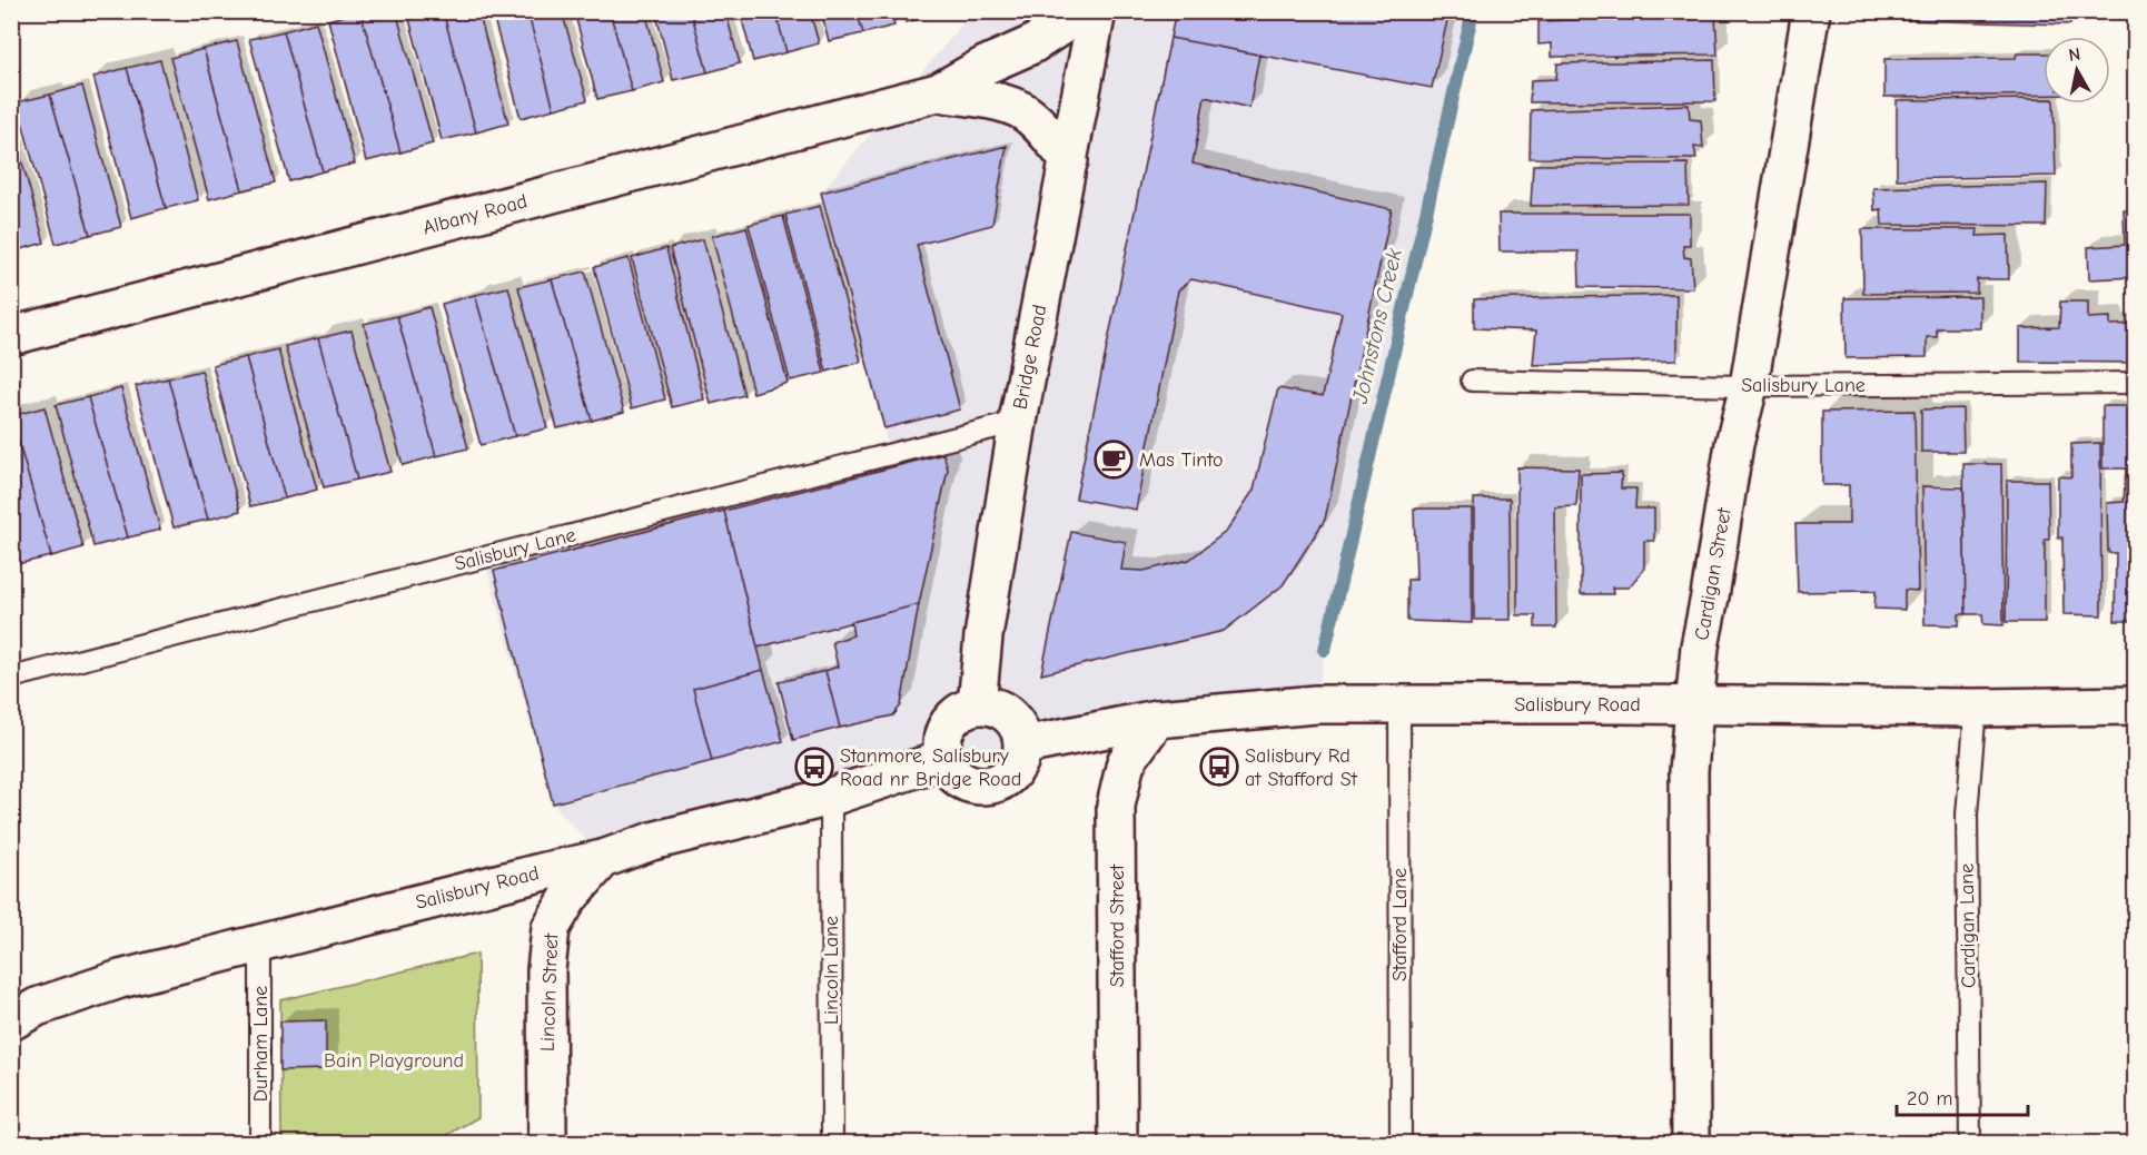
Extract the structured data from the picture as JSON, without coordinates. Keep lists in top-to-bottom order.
{
  "streets": {
    "street": [
      "Albany Road",
      "Bridge Road",
      "Cardigan Street",
      "Salisbury Road",
      "Stafford Street",
      "Lincoln Street"
    ],
    "lane": [
      "Salisbury Lane",
      "Stafford Lane",
      "Cardigan Lane",
      "Lincoln Lane",
      "Durham Lane"
    ]
  },
  "crossings": [
    ["Albany Road", "Bridge Road"],
    ["Bridge Road", "Salisbury Lane"],
    ["Bridge Road", "Salisbury Road"],
    ["Salisbury Lane", "Cardigan Street"],
    ["Cardigan Street", "Salisbury Road"],
    ["Salisbury Road", "Stafford Lane"],
    ["Salisbury Road", "Stafford Street"],
    ["Salisbury Road", "Cardigan Lane"],
    ["Salisbury Road", "Lincoln Lane"],
    ["Salisbury Road", "Lincoln Street"],
    ["Salisbury Road", "Durham Lane"]
  ],
  "water": ["Johnstons Creek"],
  "parks": ["Bain Playground"],
  "places": {
    "cafe": ["Mas Tinto"],
    "bus stop": ["Stanmore, Salisbury Road nr Bridge Road", "Salisbury Rd at Stafford St"]
  },
  "scale_bar": "20 m",
  "north": "top"
}
